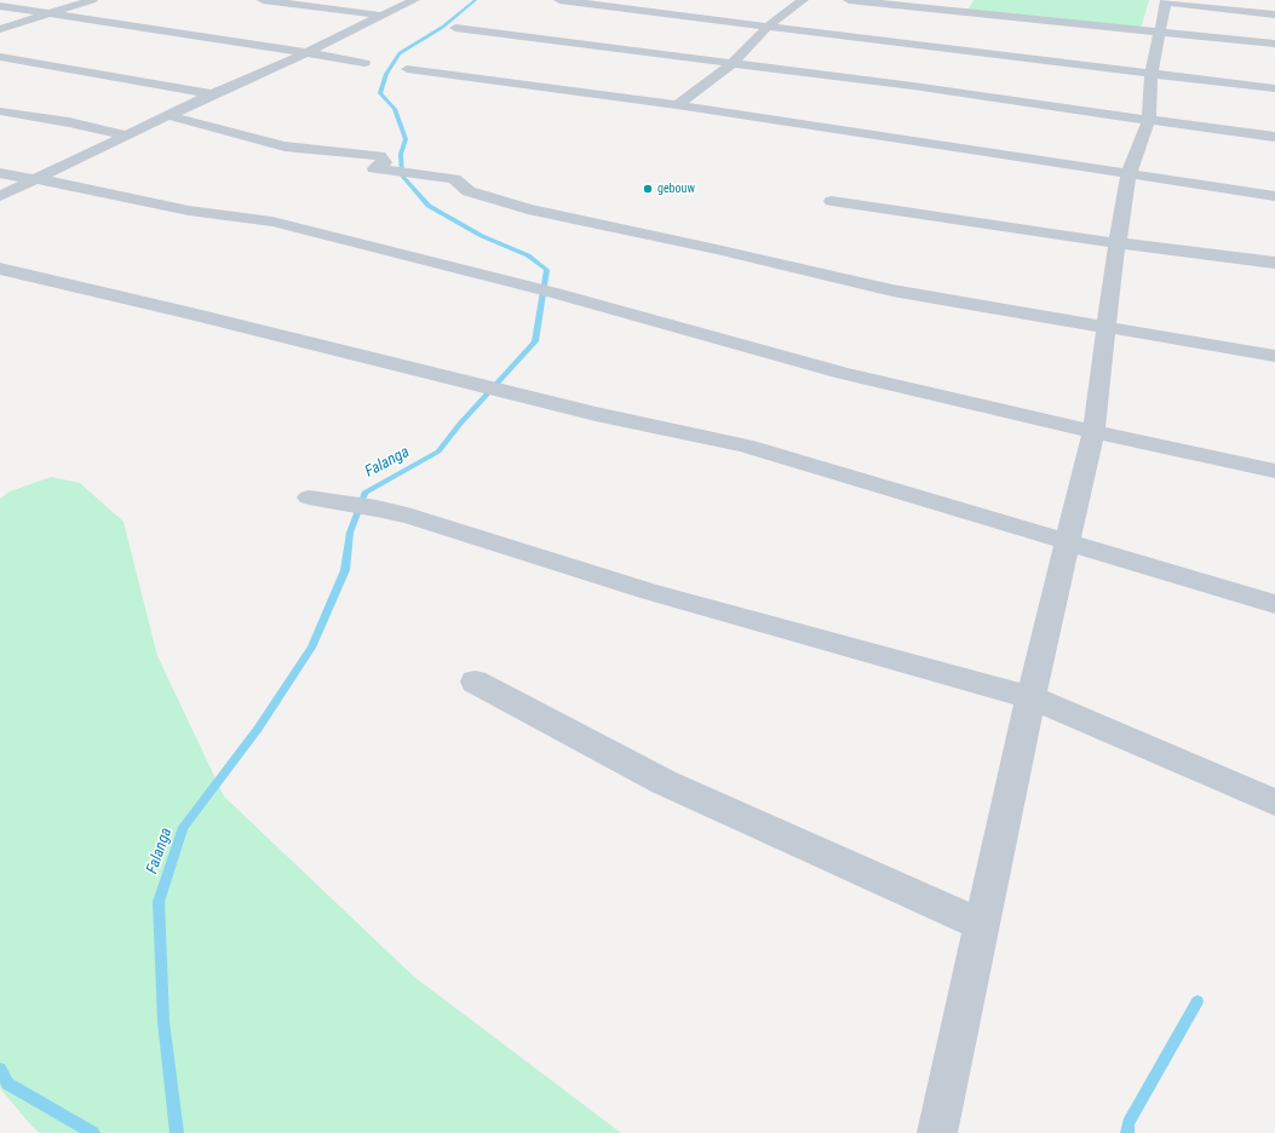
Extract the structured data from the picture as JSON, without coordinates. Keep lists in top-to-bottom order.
{
  "water": ["Falanga"],
  "places": ["gebouw"]
}
